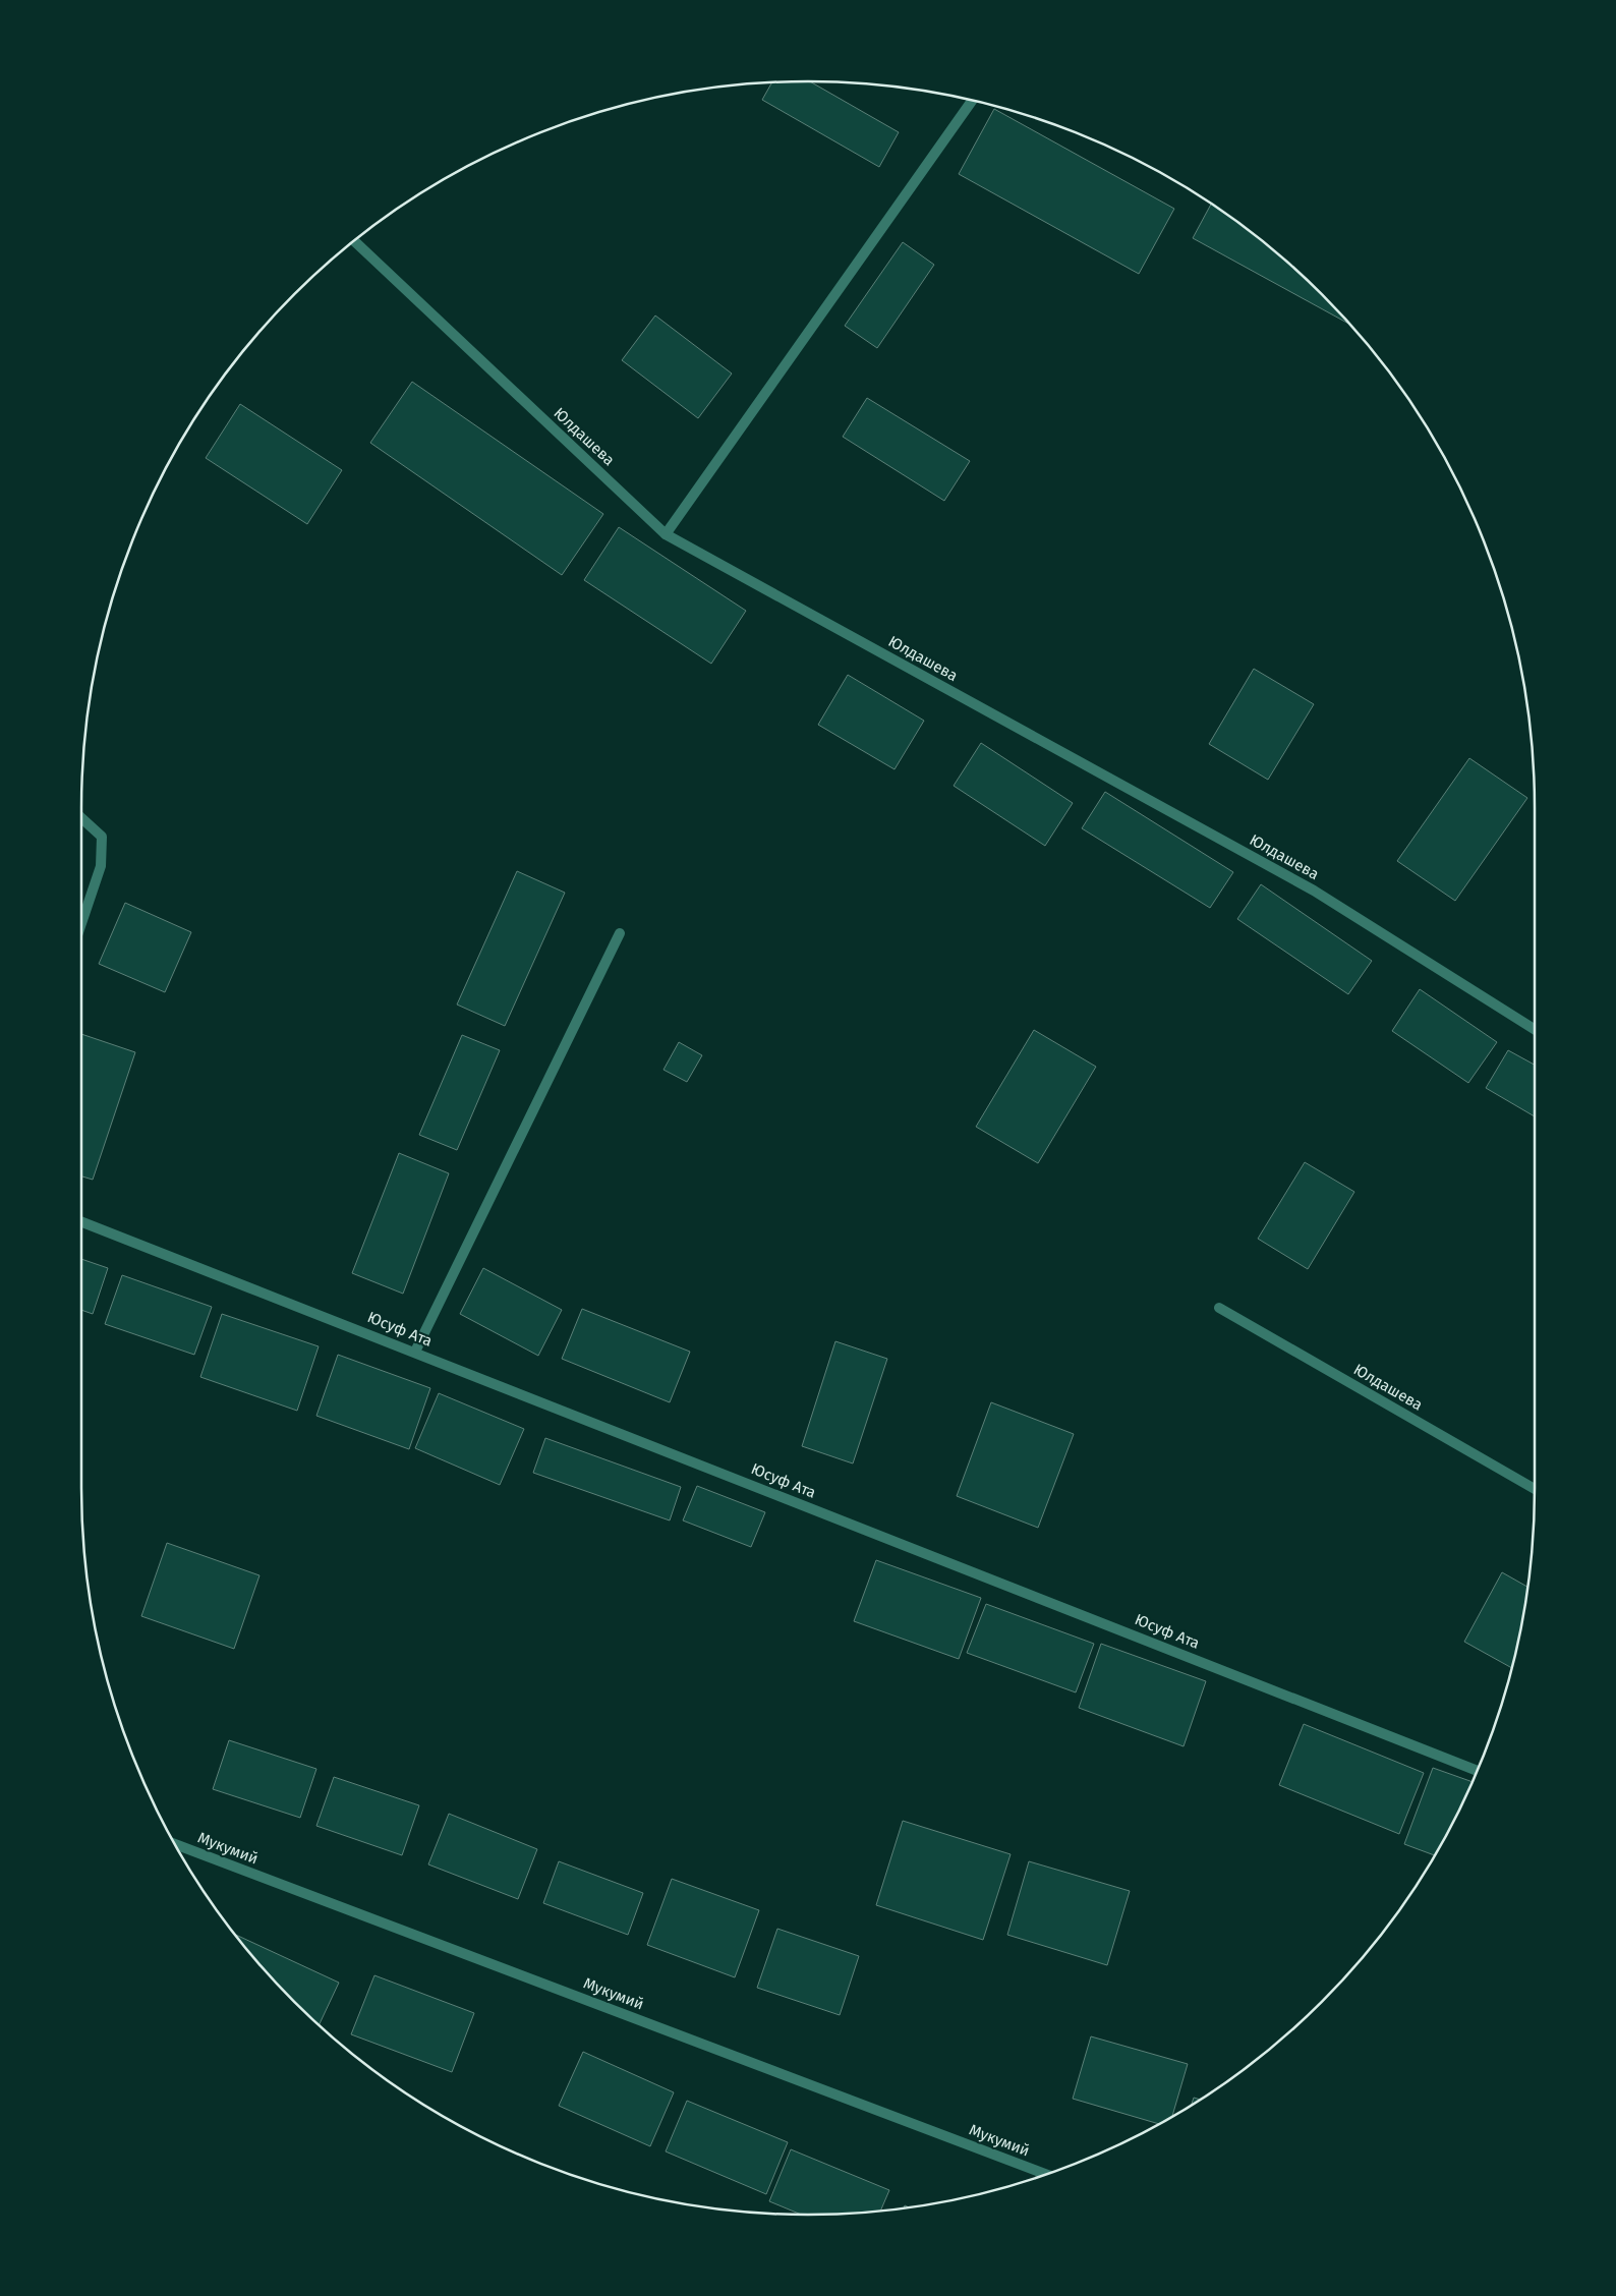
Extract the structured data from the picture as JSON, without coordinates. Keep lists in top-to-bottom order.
{
  "streets": {
    "street": ["Юлдашева", "Юсуф Ата", "Мукумий"]
  }
}
